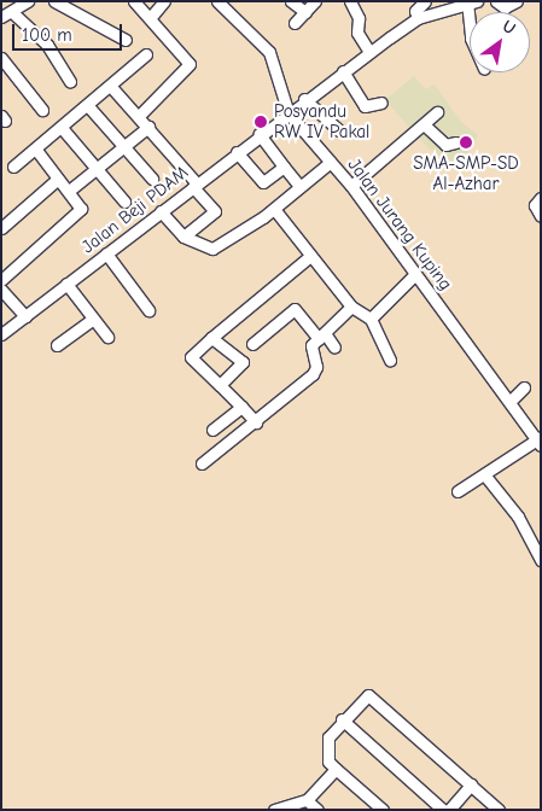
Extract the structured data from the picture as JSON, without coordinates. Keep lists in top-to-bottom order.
{
  "streets": {
    "street": ["Jalan Beji PDAM", "Jalan Jurang Kuping"]
  },
  "crossings": [
    ["Jalan Beji PDAM", "Jalan Jurang Kuping"]
  ],
  "places": ["Posyandu RW IV Pakal", "SMA-SMP-SD Al-Azhar"],
  "scale_bar": "100 m",
  "north": "top right"
}
